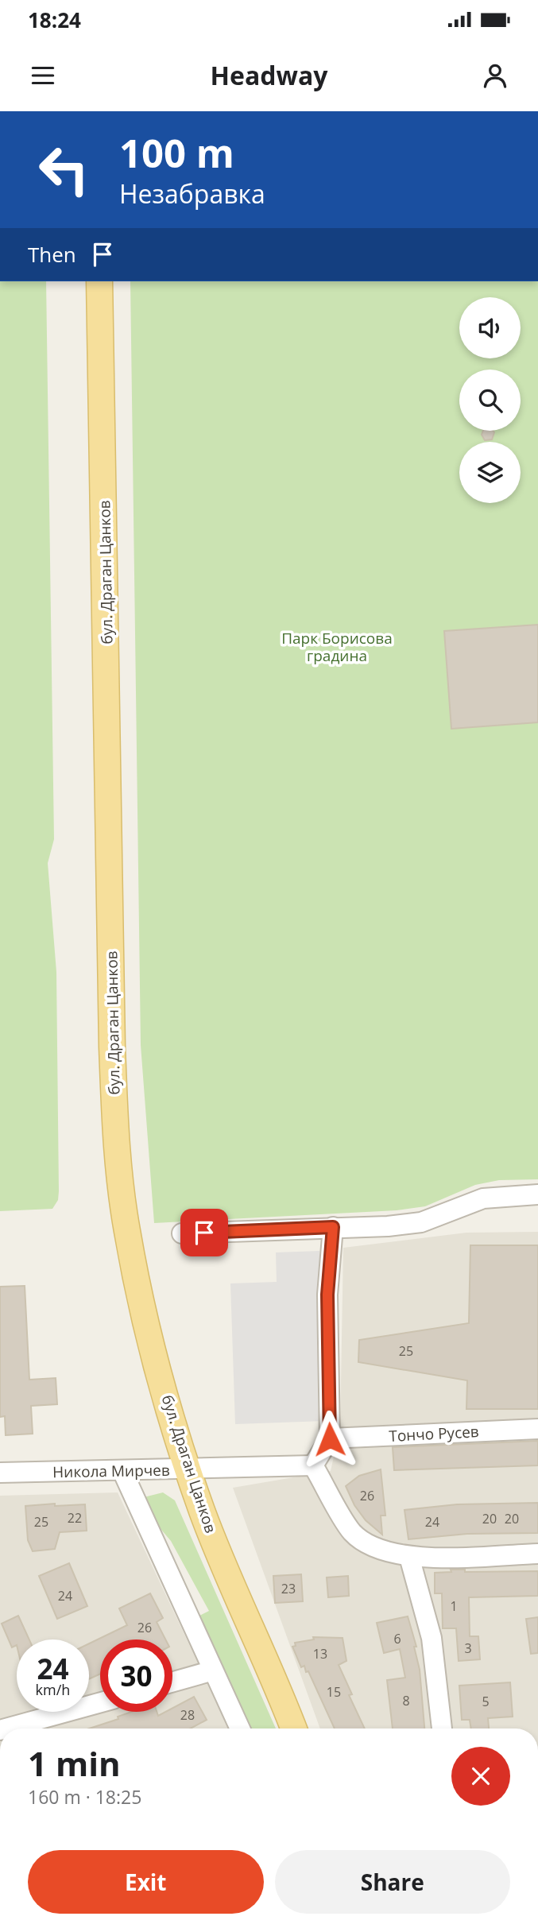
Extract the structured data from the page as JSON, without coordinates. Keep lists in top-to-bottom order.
{
  "streets": {
    "main road": ["бул. Драган Цанков"],
    "street": ["Тончо Русев", "Никола Мирчев"]
  },
  "crossings": [
    ["бул. Драган Цанков", "Никола Мирчев"]
  ],
  "parks": ["Парк Борисова градина"],
  "house_numbers": [
    "25",
    "26",
    "22",
    "20",
    "20",
    "25",
    "24",
    "23",
    "24",
    "1",
    "26",
    "6",
    "3",
    "13",
    "15",
    "8",
    "5",
    "28"
  ],
  "page": {
    "status": "18:24",
    "header": "Headway",
    "turn": ["100 m", "Незабравка"],
    "then": "Then",
    "speed": "24 km/h",
    "limit": "30",
    "heading": ["1 min", "160 m · 18:25"],
    "buttons": ["Exit", "Share"]
  }
}
